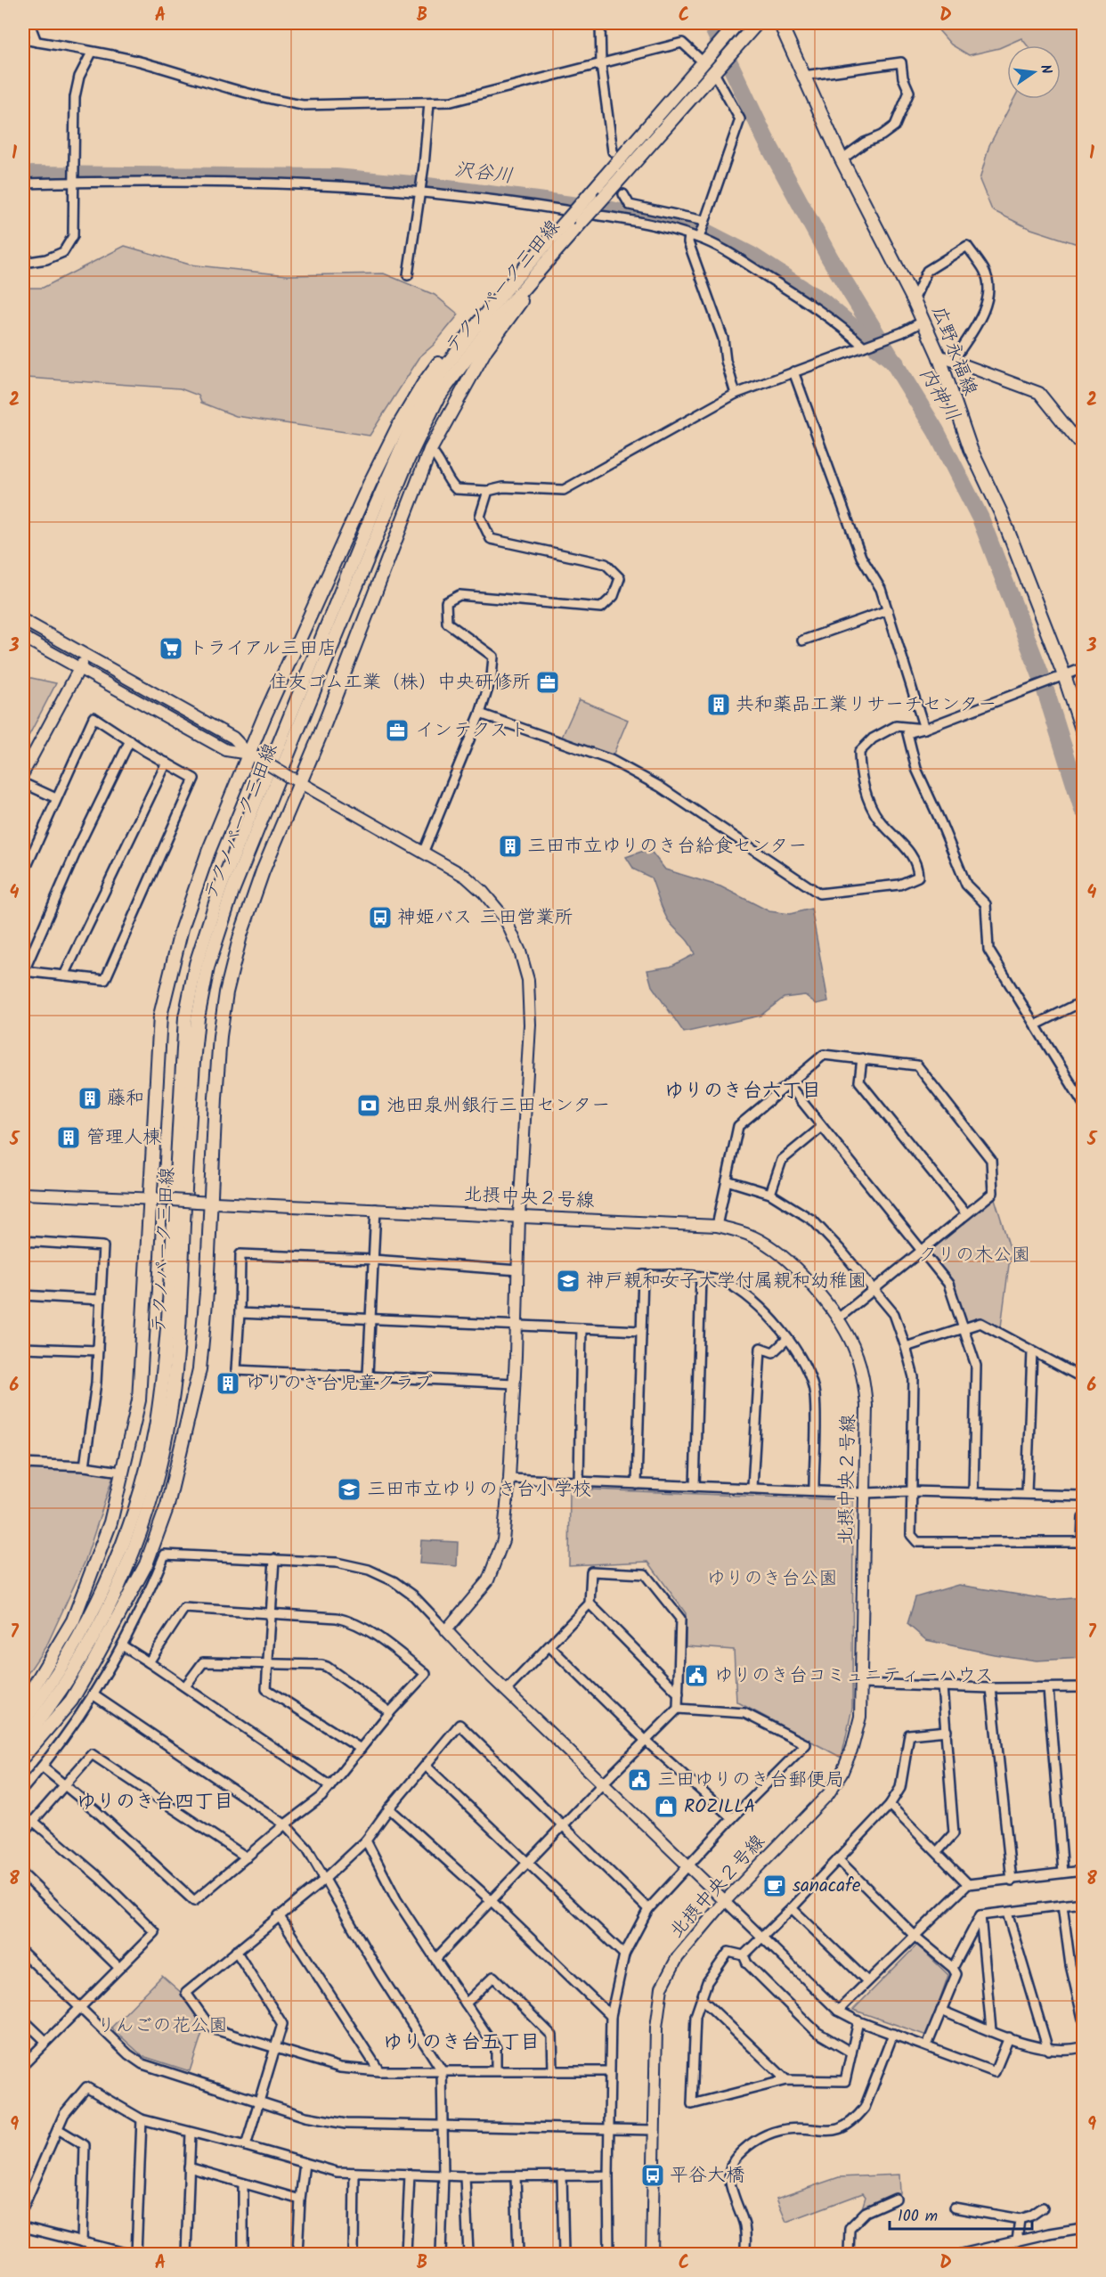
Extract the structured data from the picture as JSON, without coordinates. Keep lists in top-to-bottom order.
{
  "streets": {
    "main road": ["テクノパーク三田線", "広野永福線"],
    "street": ["北摂中央２号線"]
  },
  "districts": ["ゆりのき台六丁目", "ゆりのき台四丁目", "ゆりのき台五丁目"],
  "water": ["沢谷川", "内神川"],
  "parks": ["クリの木公園", "ゆりのき台公園", "りんごの花公園"],
  "places": {
    "supermarket": ["トライアル三田店"],
    "office": ["住友ゴム工業（株）中央研修所", "インテクスト"],
    "building": [
      "共和薬品工業リサーチセンター",
      "三田市立ゆりのき台給食センター",
      "藤和",
      "管理人棟",
      "ゆりのき台児童クラブ"
    ],
    "bus stop": ["神姫バス 三田営業所", "平谷大橋"],
    "bank": ["池田泉州銀行三田センター"],
    "school or university": ["神戸親和女子大学付属親和幼稚園", "三田市立ゆりのき台小学校"],
    "public building": ["ゆりのき台コミュニティーハウス", "三田ゆりのき台郵便局"],
    "shop": ["ROZILLA"],
    "cafe": ["sanacafe"]
  },
  "scale_bar": "100 m",
  "north": "right",
  "grid": {
    "columns": [
      "A",
      "B",
      "C",
      "D"
    ],
    "rows": [
      "1",
      "2",
      "3",
      "4",
      "5",
      "6",
      "7",
      "8",
      "9"
    ]
  }
}
